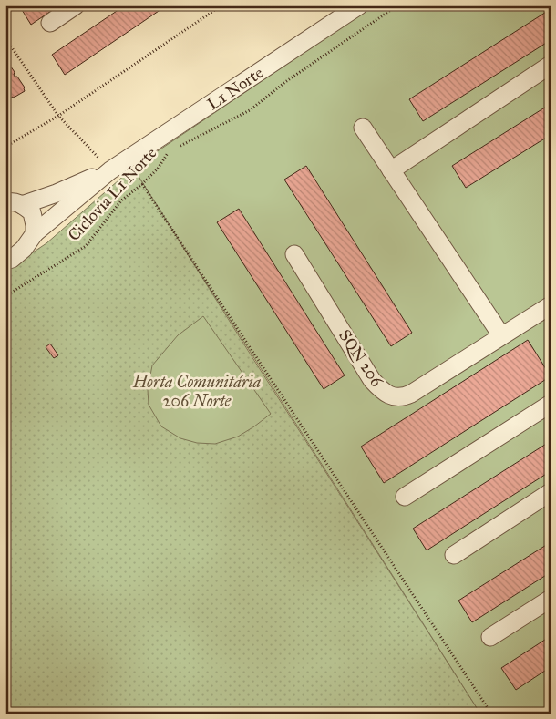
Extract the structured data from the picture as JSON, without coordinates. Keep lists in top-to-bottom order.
{
  "streets": {
    "street": ["L1 Norte", "SQN 206"],
    "path": ["Ciclovia L1 Norte"]
  },
  "parks": ["Horta Comunitária 206 Norte"]
}
